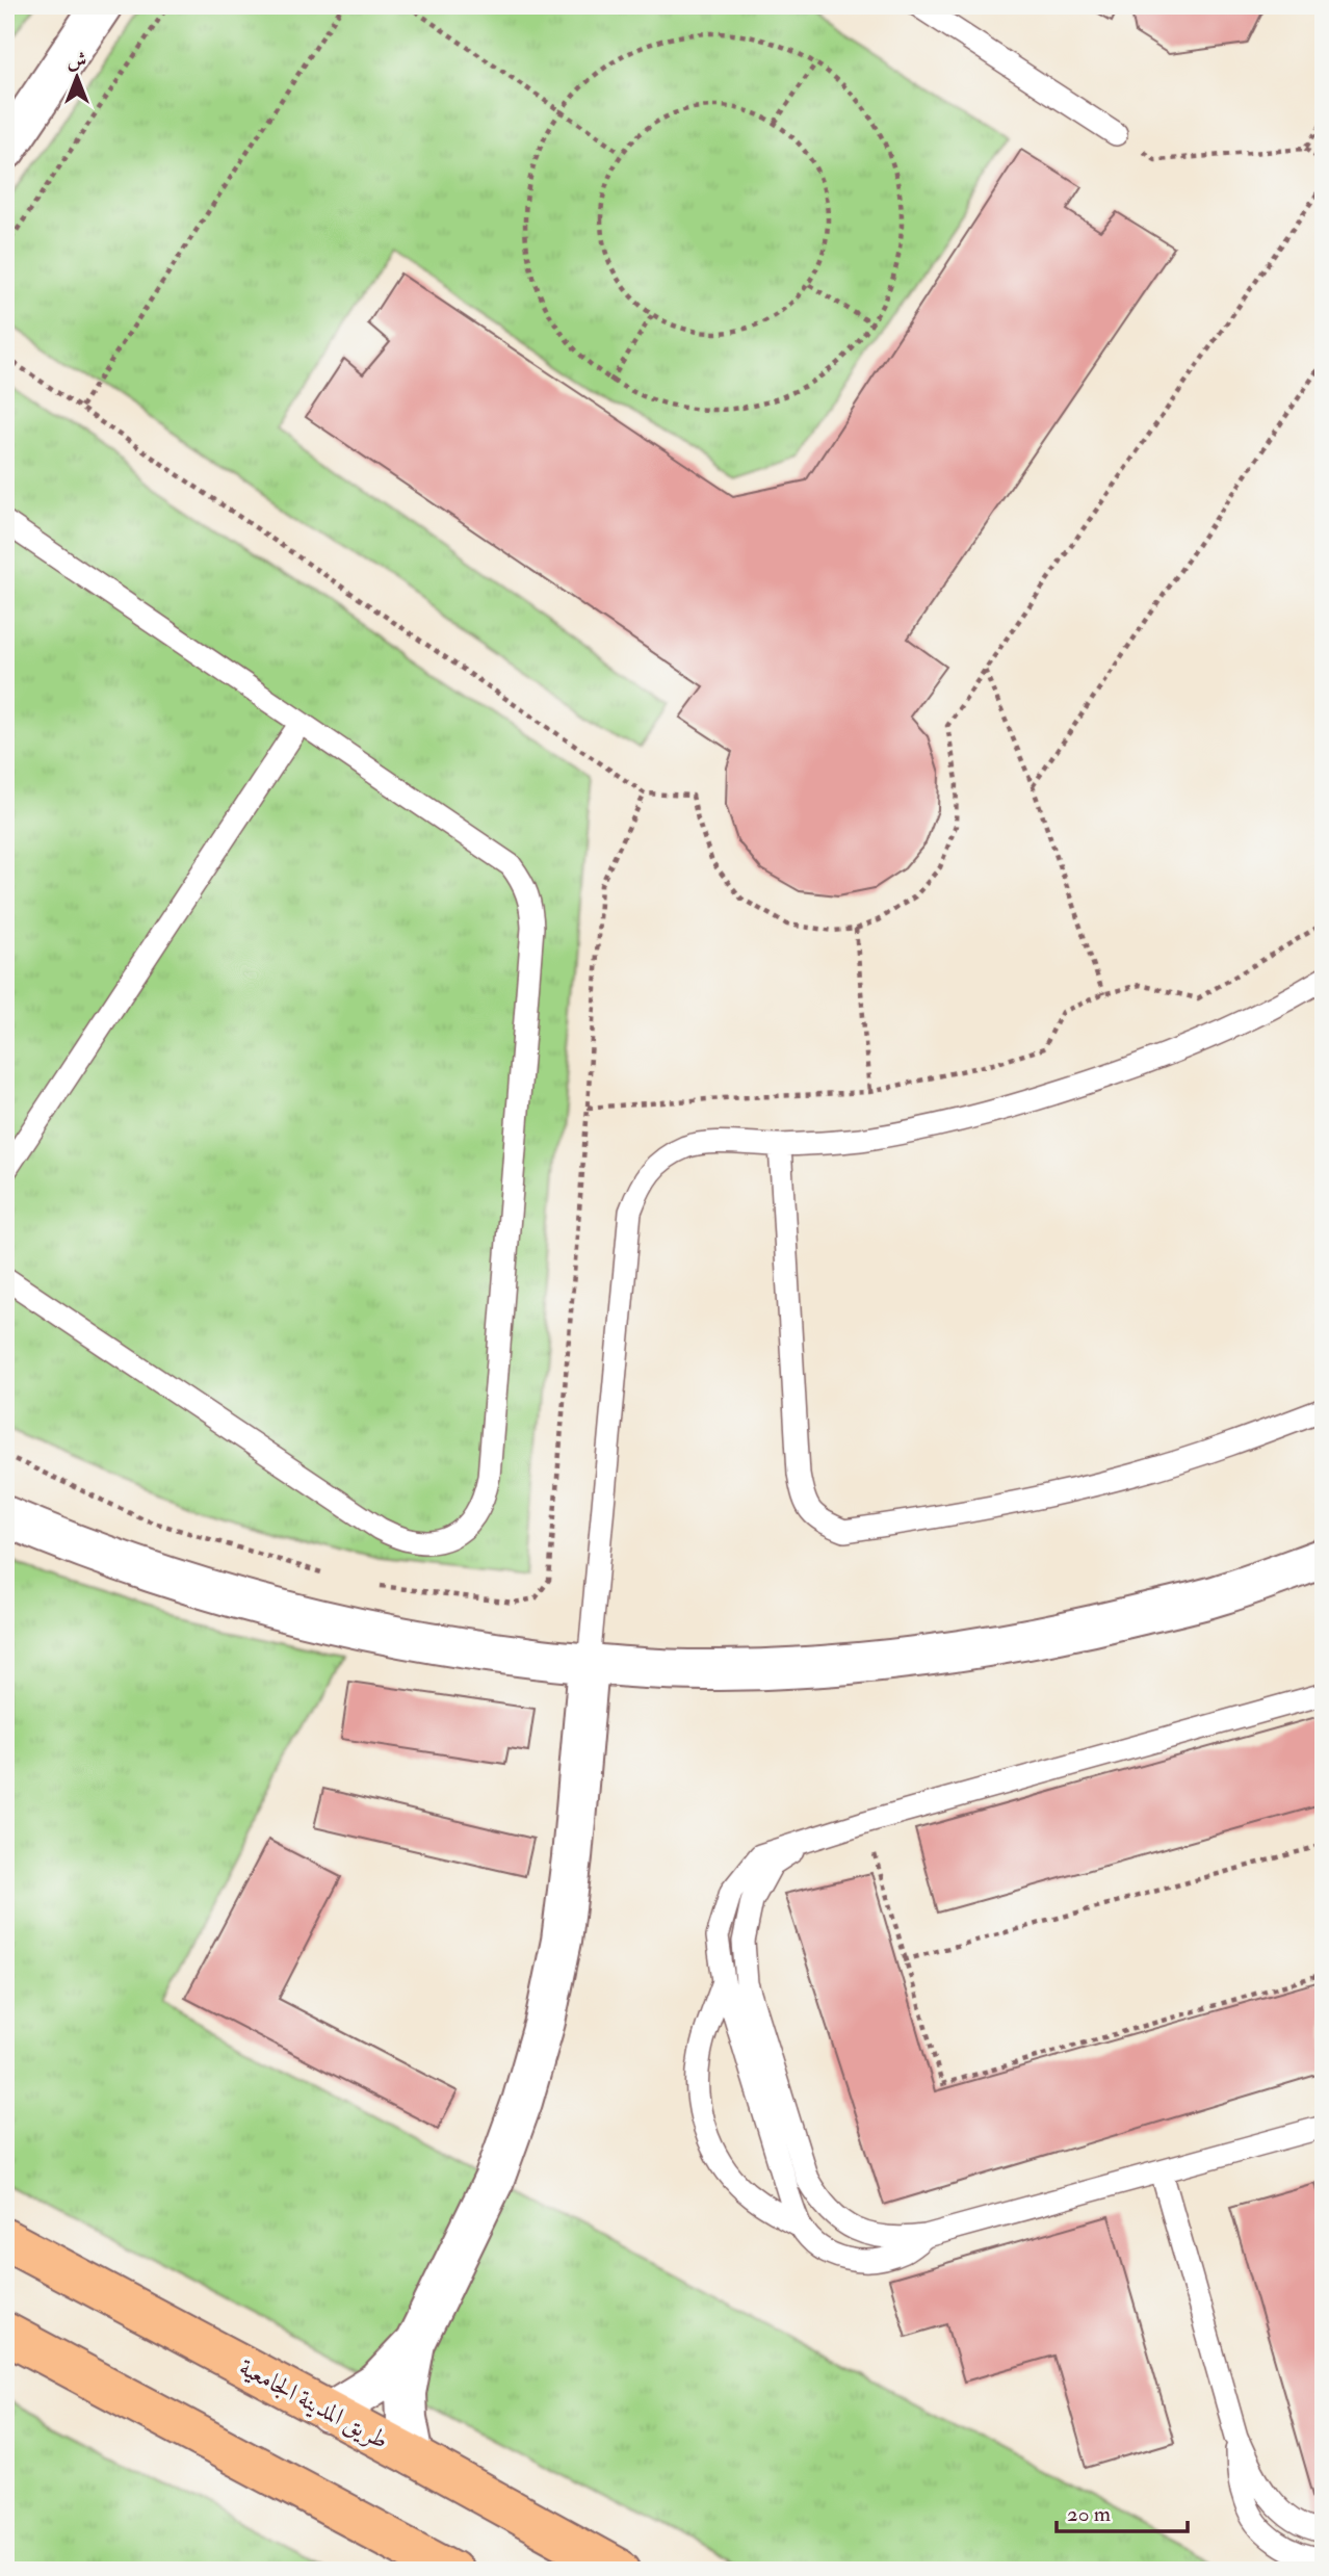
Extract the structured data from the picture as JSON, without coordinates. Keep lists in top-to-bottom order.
{
  "streets": {
    "main road": ["طريق المدينة الجامعية"]
  },
  "scale_bar": "20 m",
  "north": "top"
}
